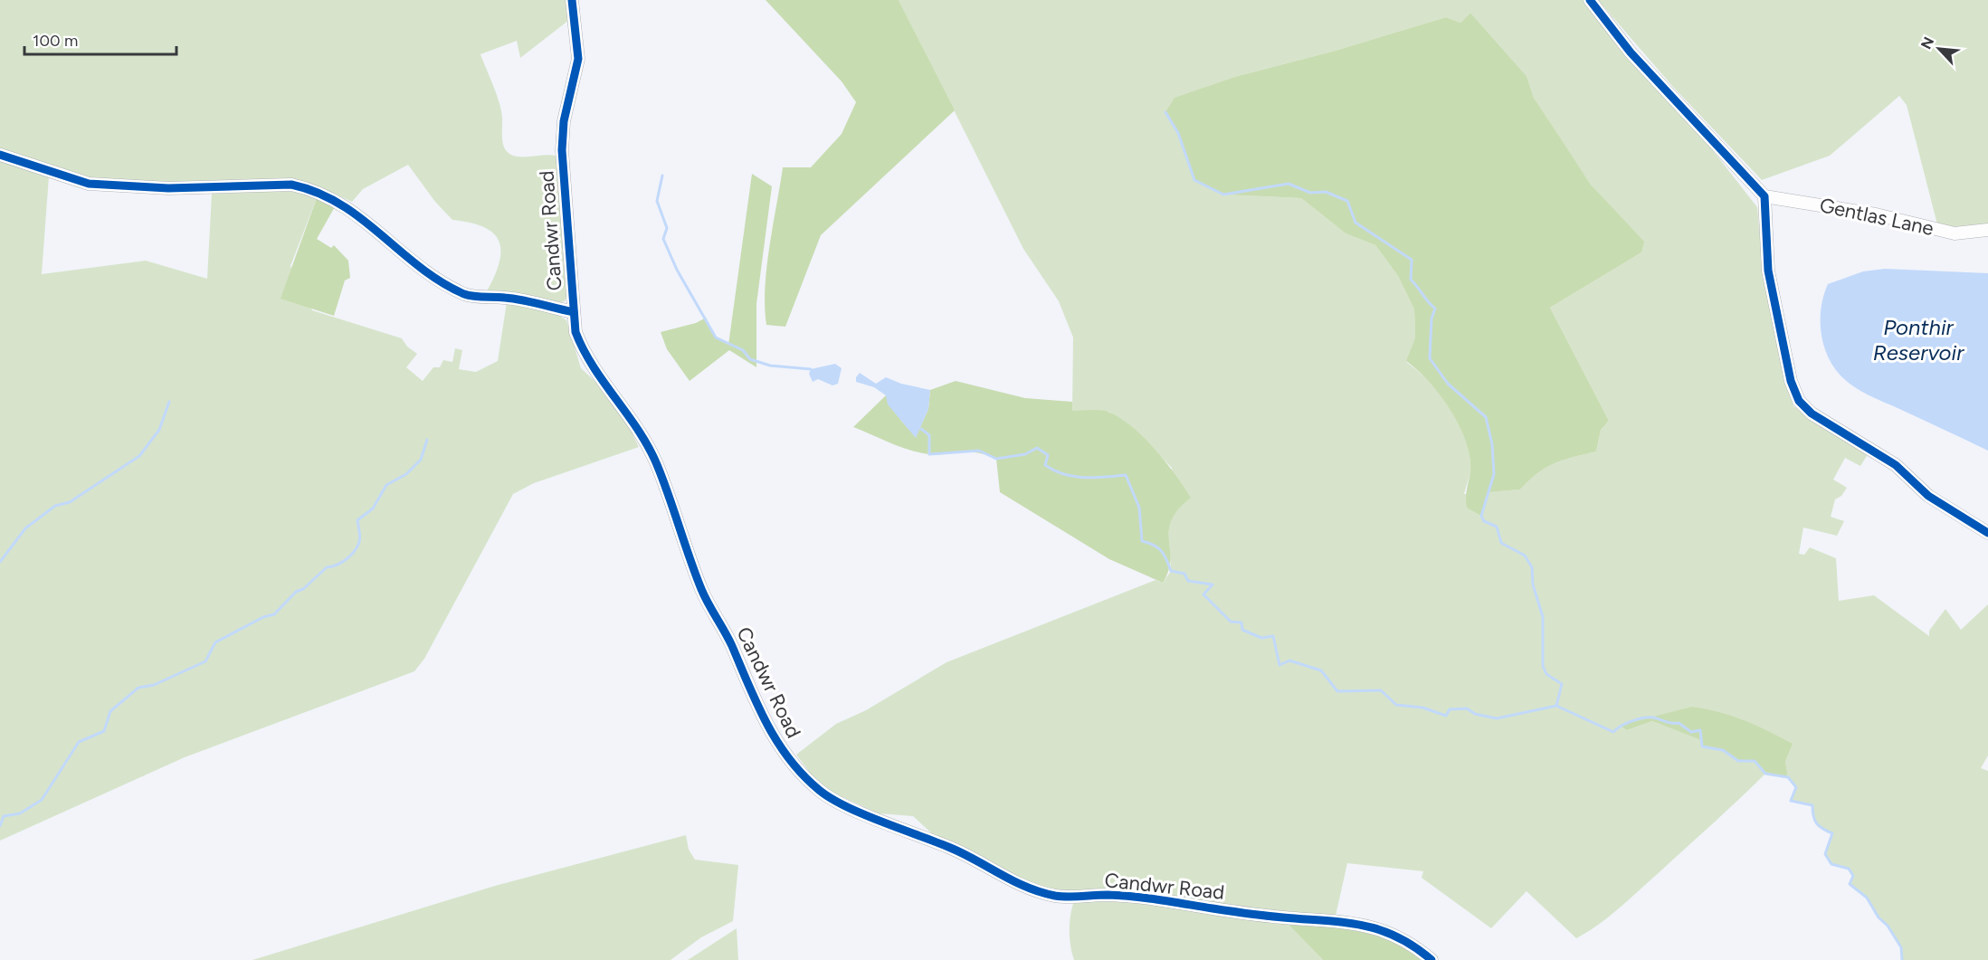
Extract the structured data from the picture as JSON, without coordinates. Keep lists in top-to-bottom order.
{
  "streets": {
    "street": ["Gentlas Lane", "Candwr Road"]
  },
  "water": ["Ponthir Reservoir"],
  "scale_bar": "100 m",
  "north": "top left"
}
